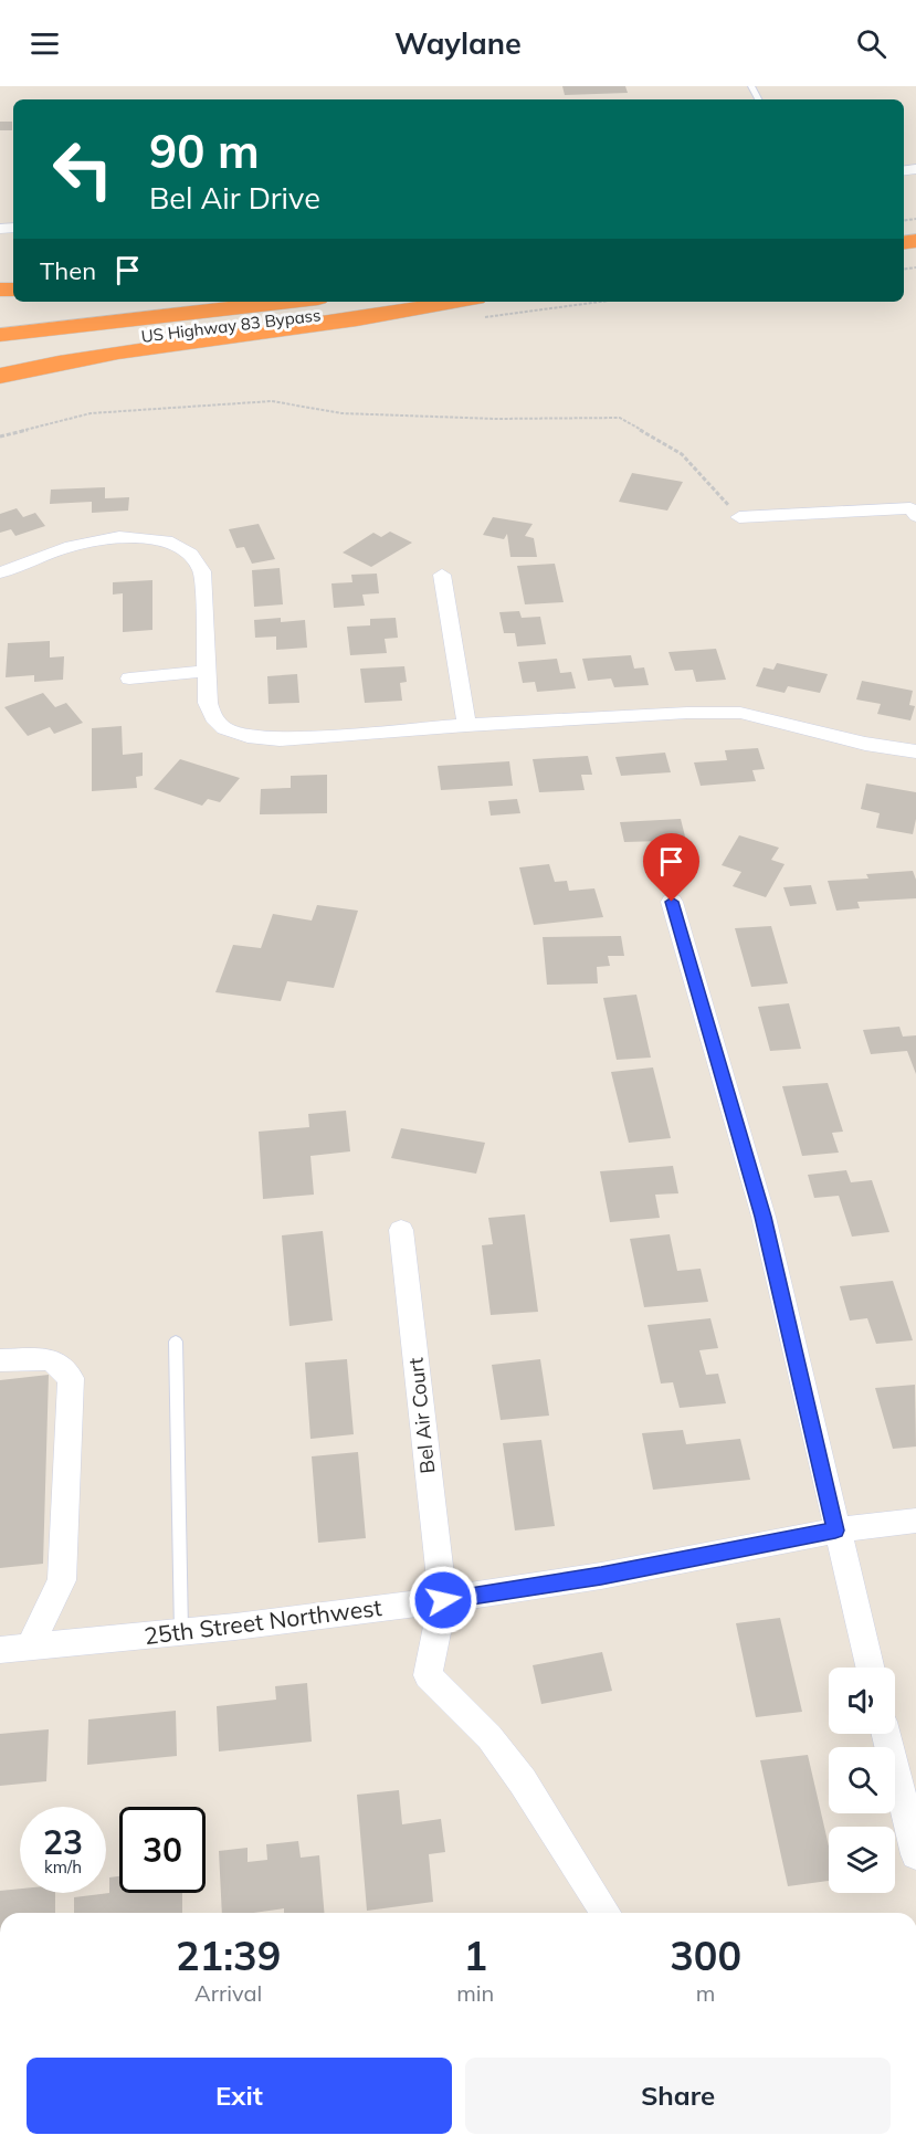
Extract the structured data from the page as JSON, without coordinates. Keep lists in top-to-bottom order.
{
  "streets": {
    "highway": ["US Highway 83 Bypass"],
    "street": ["Bel Air Court", "25th Street Northwest"]
  },
  "crossings": [
    ["Bel Air Court", "25th Street Northwest"]
  ],
  "page": {
    "header": "Waylane",
    "turn": ["90 m", "Bel Air Drive"],
    "then": "Then",
    "speed": "23 km/h",
    "limit": "30",
    "eta": [
      "21:39",
      "Arrival",
      "1",
      "min",
      "300",
      "m"
    ],
    "buttons": ["Exit", "Share"]
  }
}
